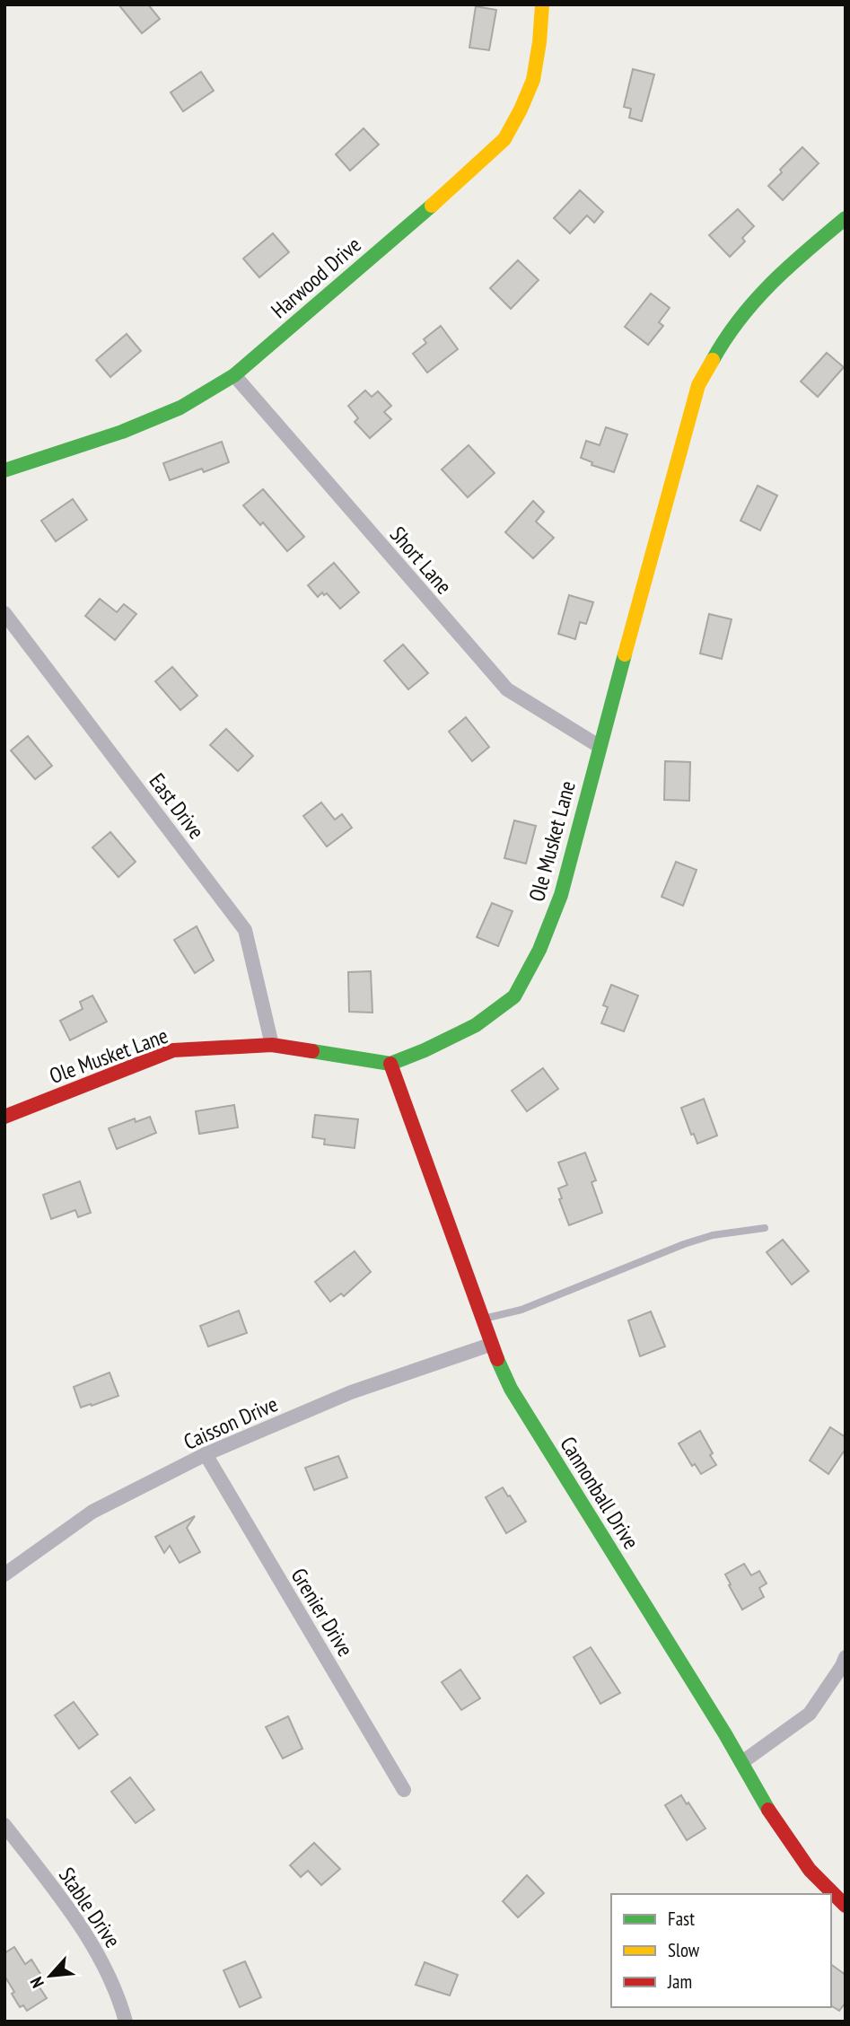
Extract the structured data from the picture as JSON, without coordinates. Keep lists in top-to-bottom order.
{
  "streets": {
    "street": [
      "Harwood Drive",
      "Short Lane",
      "East Drive",
      "Ole Musket Lane",
      "Caisson Drive",
      "Cannonball Drive",
      "Grenier Drive",
      "Stable Drive"
    ]
  },
  "crossings": [
    ["Harwood Drive", "Short Lane"],
    ["Short Lane", "Ole Musket Lane"],
    ["East Drive", "Ole Musket Lane"],
    ["Ole Musket Lane", "Cannonball Drive"],
    ["Caisson Drive", "Cannonball Drive"],
    ["Caisson Drive", "Grenier Drive"]
  ],
  "legend": ["Fast", "Slow", "Jam"],
  "north": "bottom left"
}
